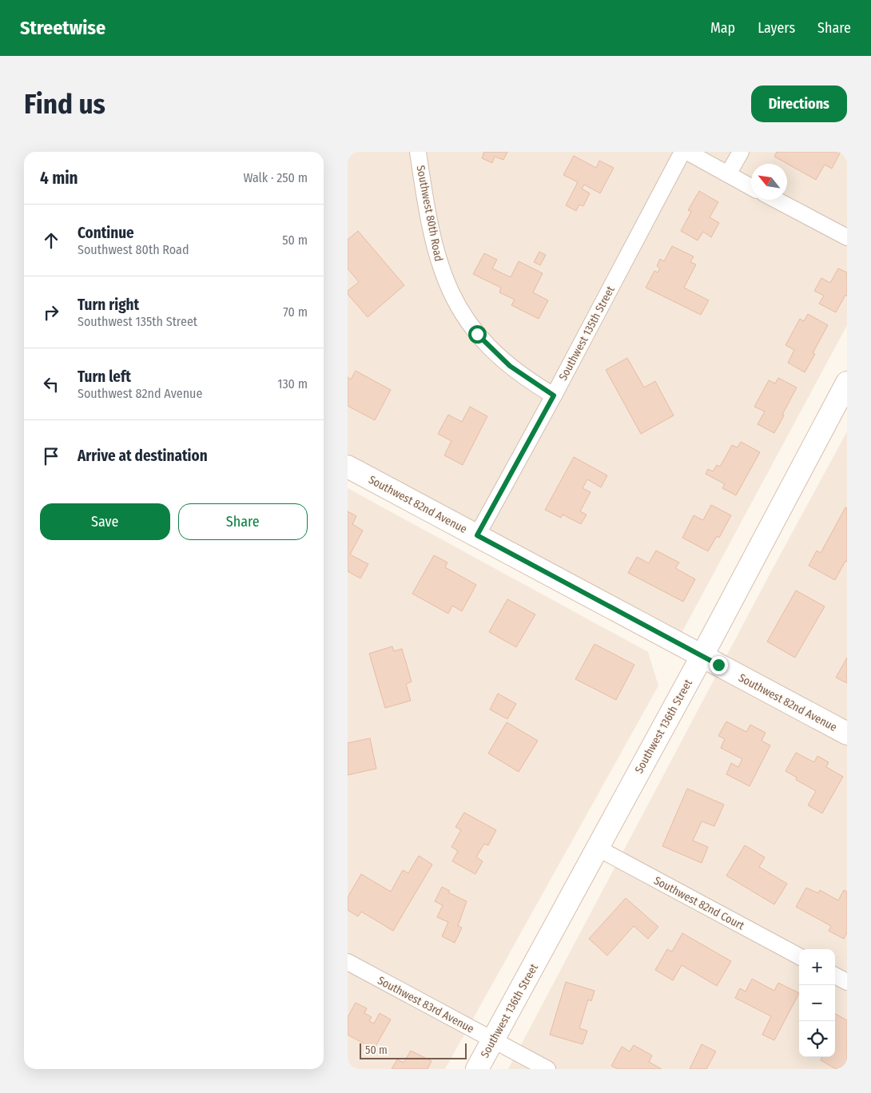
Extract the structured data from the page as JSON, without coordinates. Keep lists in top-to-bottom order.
{
  "streets": {
    "street": [
      "Southwest 80th Road",
      "Southwest 135th Street",
      "Southwest 82nd Avenue",
      "Southwest 136th Street",
      "Southwest 82nd Court",
      "Southwest 83rd Avenue"
    ]
  },
  "crossings": [
    ["Southwest 80th Road", "Southwest 135th Street"],
    ["Southwest 135th Street", "Southwest 82nd Avenue"],
    ["Southwest 82nd Avenue", "Southwest 136th Street"],
    ["Southwest 136th Street", "Southwest 82nd Court"],
    ["Southwest 136th Street", "Southwest 83rd Avenue"]
  ],
  "scale_bar": "50 m",
  "north": "top left",
  "page": {
    "header": "Streetwise",
    "nav": ["Map", "Layers", "Share"],
    "buttons": [
      "Directions",
      ["Save", "Share"]
    ],
    "title": "Find us",
    "heading": ["4 min", "Walk · 250 m"],
    "list": [
      ["Continue", "Southwest 80th Road", "50 m"],
      ["Turn right", "Southwest 135th Street", "70 m"],
      ["Turn left", "Southwest 82nd Avenue", "130 m"],
      "Arrive at destination"
    ],
    "map_buttons": ["+", "−"],
    "scale": "50 m"
  }
}
